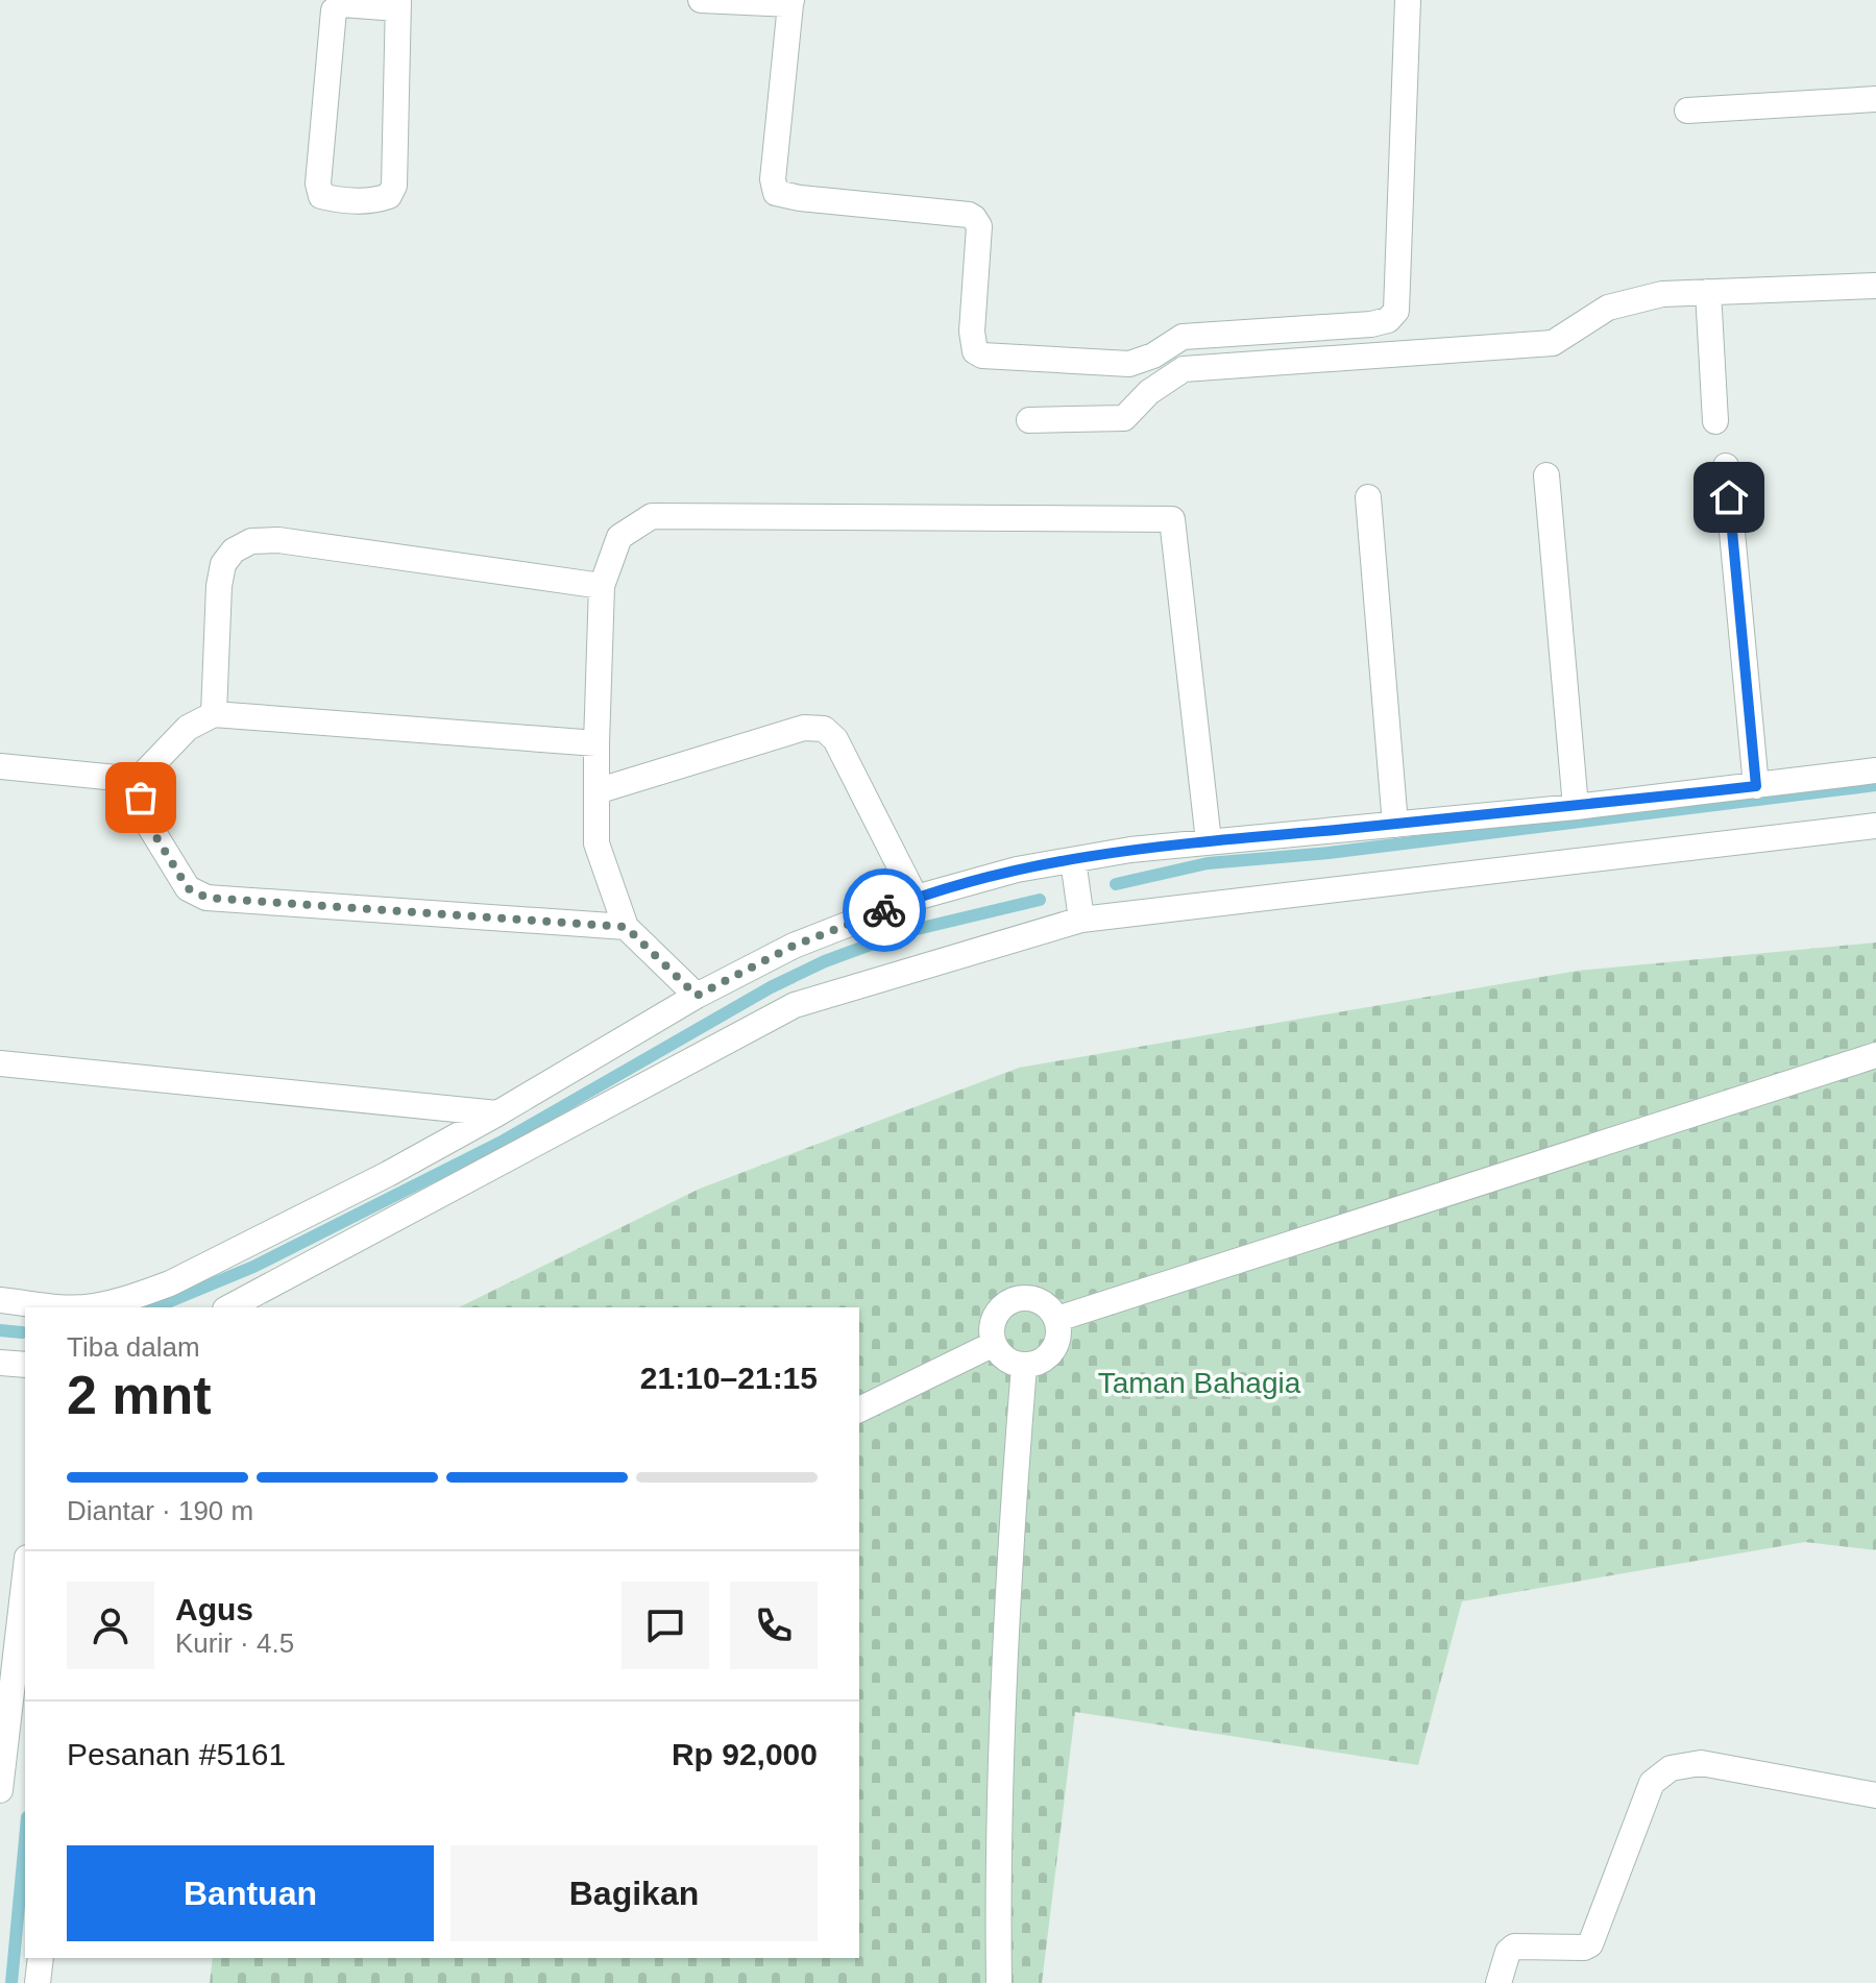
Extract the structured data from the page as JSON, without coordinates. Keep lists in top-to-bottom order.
{
  "parks": ["Taman Bahagia"],
  "page": {
    "heading": ["2 mnt", "Tiba dalam", "21:10–21:15"],
    "panel": [
      "Agus",
      "Kurir · 4.5",
      "Pesanan #5161",
      "Rp 92,000"
    ],
    "bar": "Diantar · 190 m",
    "buttons": ["Bantuan", "Bagikan"]
  }
}
